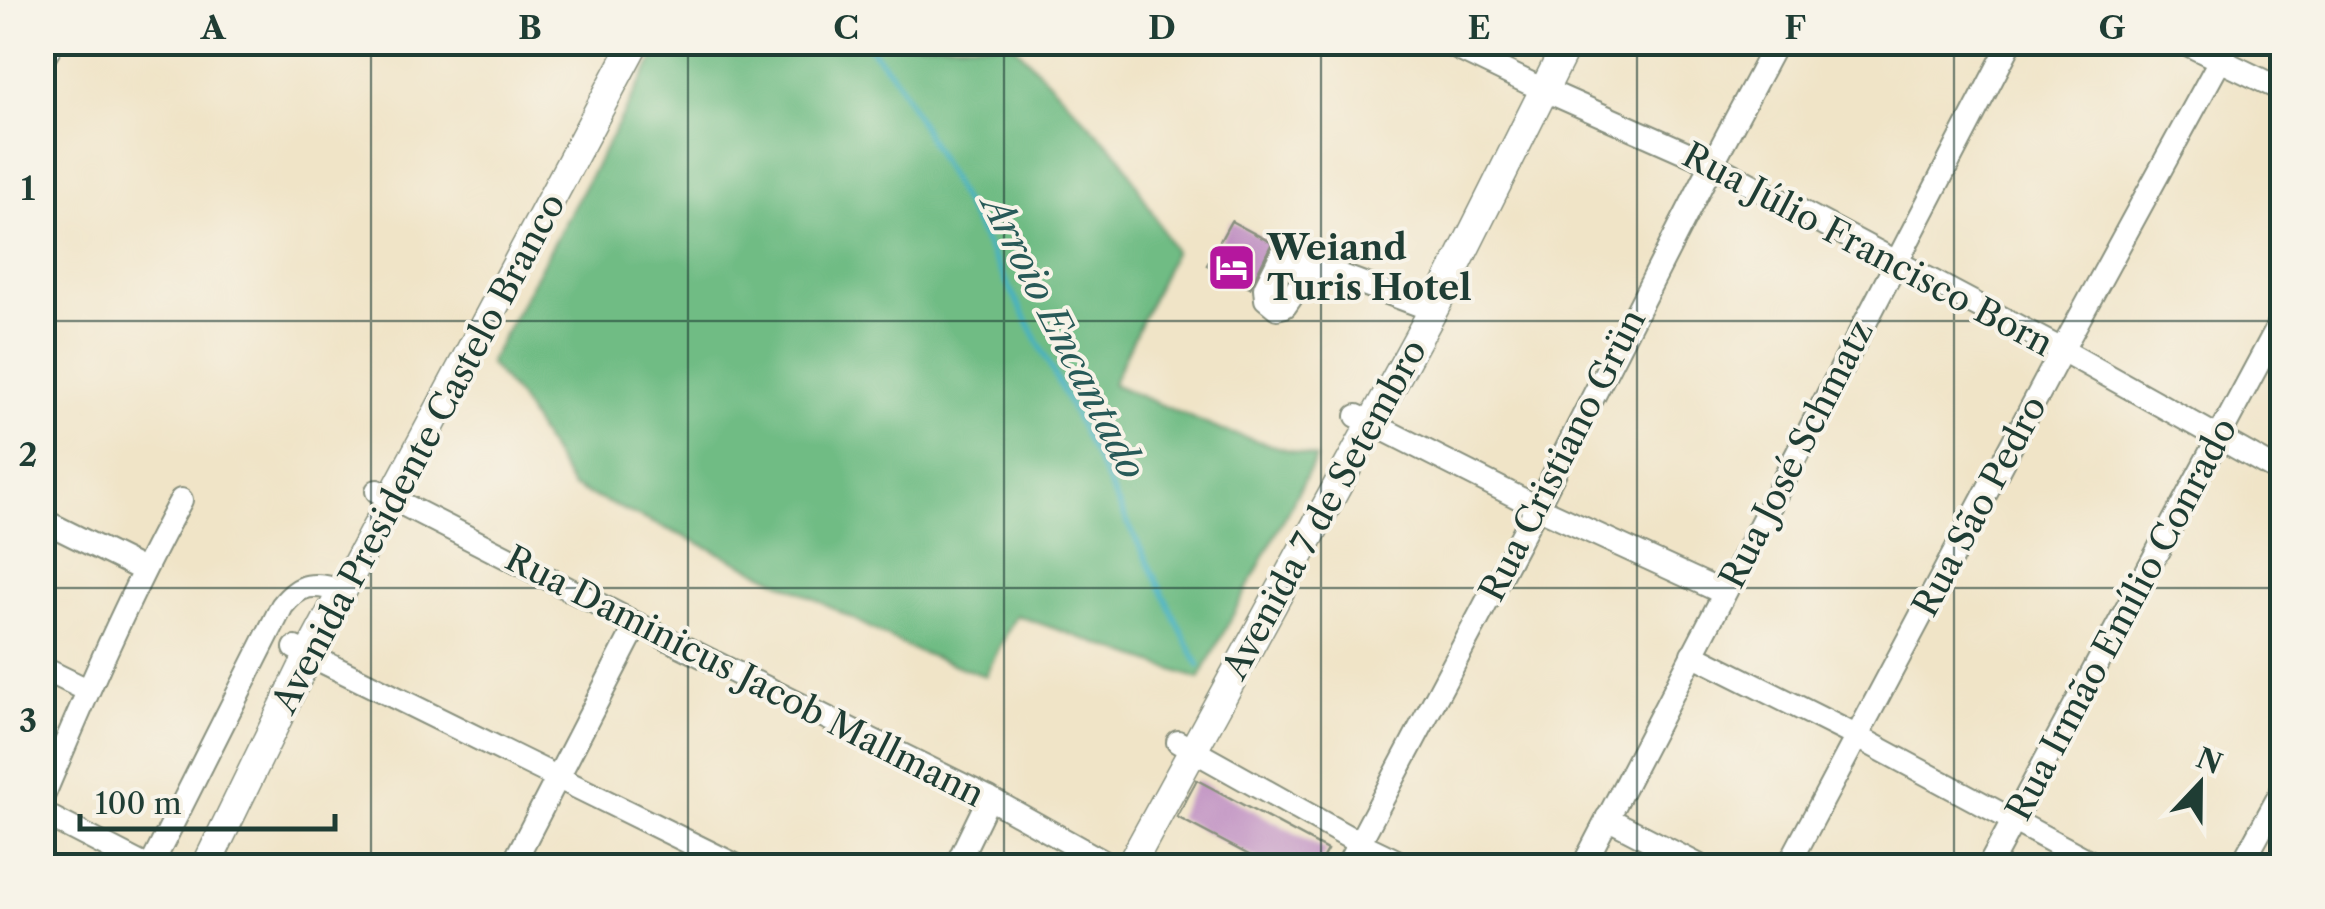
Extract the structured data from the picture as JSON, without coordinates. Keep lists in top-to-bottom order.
{
  "streets": {
    "main road": ["Avenida Presidente Castelo Branco", "Avenida 7 de Setembro"],
    "street": [
      "Rua Júlio Francisco Born",
      "Rua José Schmatz",
      "Rua Cristiano Grün",
      "Rua São Pedro",
      "Rua Irmão Emílio Conrado",
      "Rua Daminicus Jacob Mallmann"
    ]
  },
  "crossings": [
    ["Rua Júlio Francisco Born", "Rua José Schmatz"],
    ["Rua Júlio Francisco Born", "Rua Cristiano Grün"],
    ["Rua Júlio Francisco Born", "Rua São Pedro"],
    ["Rua Júlio Francisco Born", "Avenida 7 de Setembro"],
    ["Rua Júlio Francisco Born", "Rua Irmão Emílio Conrado"],
    ["Avenida Presidente Castelo Branco", "Rua Daminicus Jacob Mallmann"],
    ["Avenida 7 de Setembro", "Rua Daminicus Jacob Mallmann"]
  ],
  "water": ["Arroio Encantado"],
  "places": {
    "hotel": ["Weiand Turis Hotel"]
  },
  "scale_bar": "100 m",
  "north": "top",
  "grid": {
    "columns": [
      "A",
      "B",
      "C",
      "D",
      "E",
      "F",
      "G"
    ],
    "rows": ["1", "2", "3"]
  }
}
